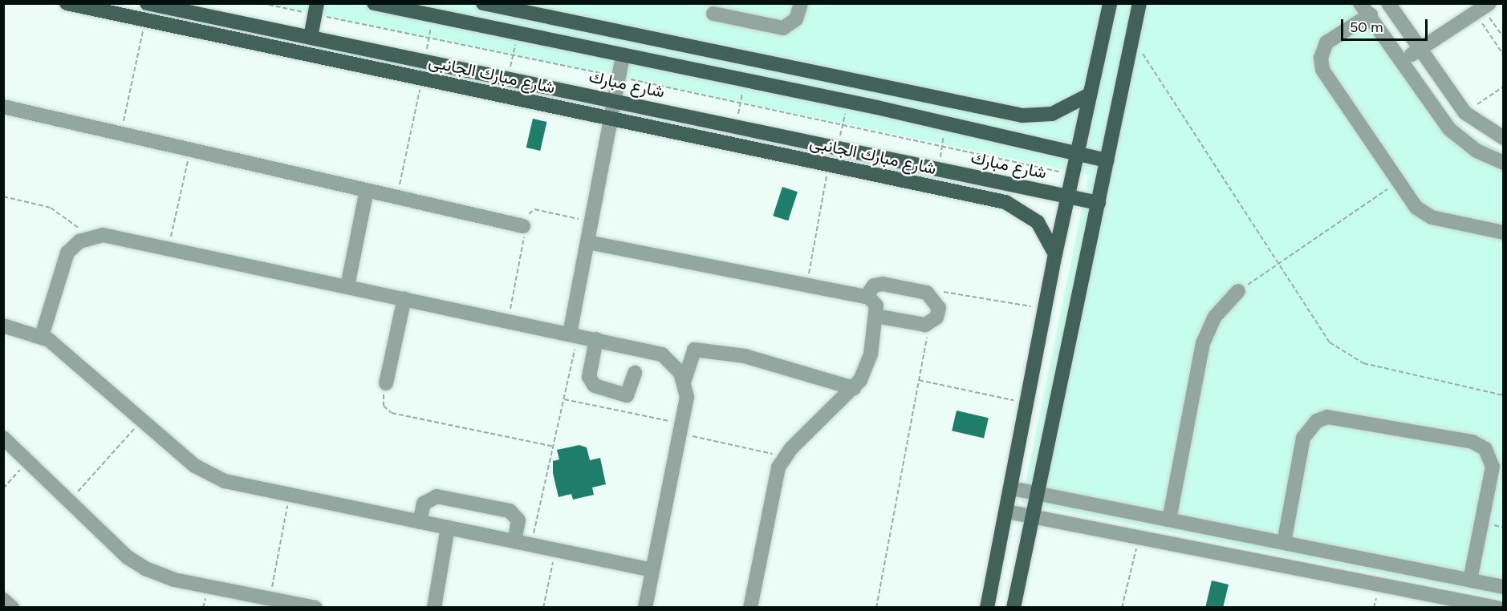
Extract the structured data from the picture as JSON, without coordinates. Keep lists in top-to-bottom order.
{
  "streets": {
    "main road": ["شارع مبارك الجانبى", "شارع مبارك"]
  },
  "scale_bar": "50 m"
}
